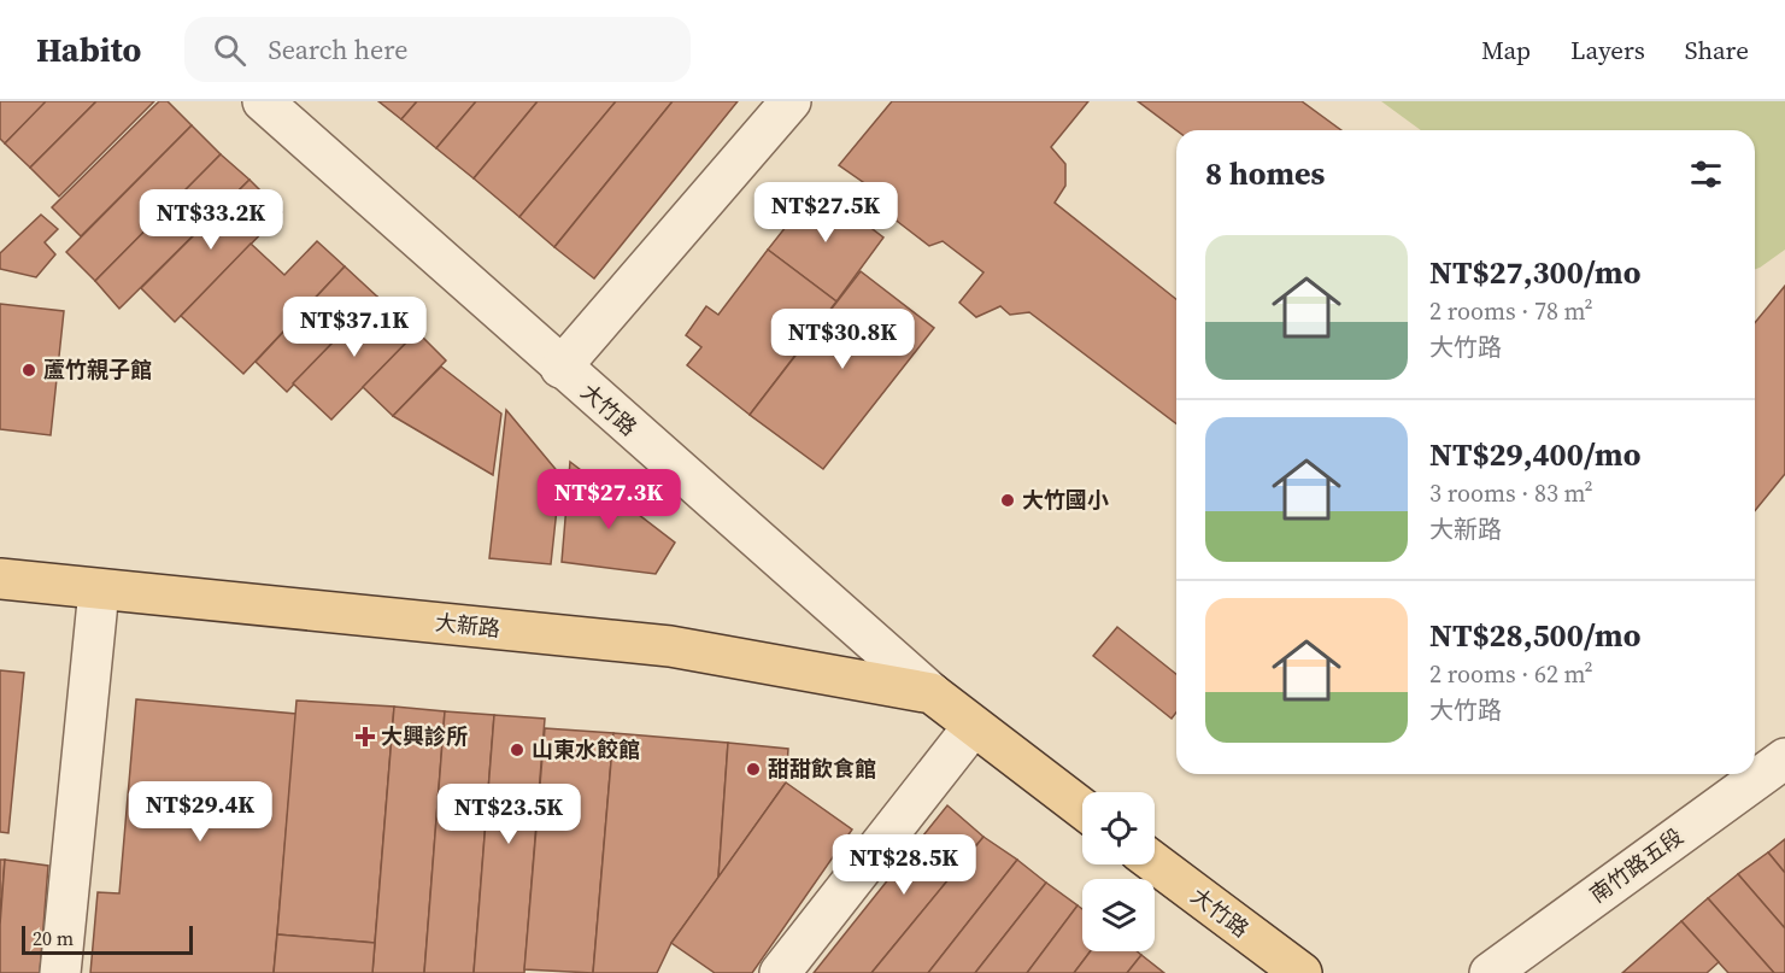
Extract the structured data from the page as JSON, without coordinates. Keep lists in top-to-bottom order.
{
  "streets": {
    "main road": ["大竹路", "大新路"],
    "street": ["南竹路五段"]
  },
  "crossings": [
    ["大竹路", "大新路"]
  ],
  "places": {
    "other": [
      "蘆竹親子館",
      "大竹國小",
      "山東水餃館",
      "甜甜飲食館"
    ],
    "health": ["大興診所"]
  },
  "scale_bar": "20 m",
  "page": {
    "header": "Habito",
    "search": "Search here",
    "nav": ["Map", "Layers", "Share"],
    "heading": "8 homes",
    "price": [
      "NT$27.5K",
      "NT$33.2K",
      "NT$37.1K",
      "NT$30.8K",
      "NT$27.3K",
      "NT$29.4K",
      "NT$23.5K",
      "NT$28.5K"
    ],
    "list": [
      {
        "name": "NT$27,300/mo",
        "note": "2 rooms · 78 m² · 大竹路"
      },
      {
        "name": "NT$29,400/mo",
        "note": "3 rooms · 83 m² · 大新路"
      },
      {
        "name": "NT$28,500/mo",
        "note": "2 rooms · 62 m² · 大竹路"
      }
    ],
    "scale": "20 m"
  }
}
